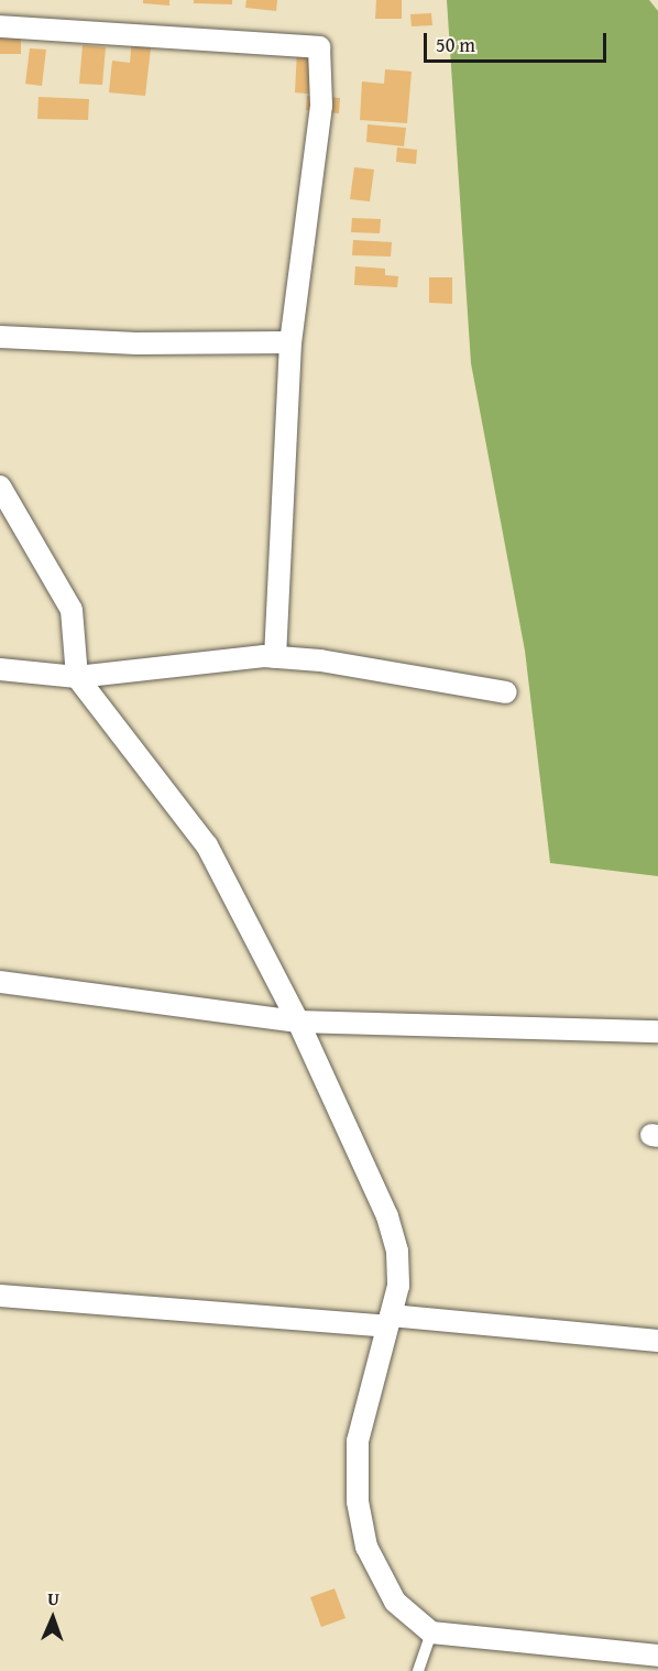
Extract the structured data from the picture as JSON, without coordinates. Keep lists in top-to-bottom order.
{
  "scale_bar": "50 m",
  "north": "top"
}
